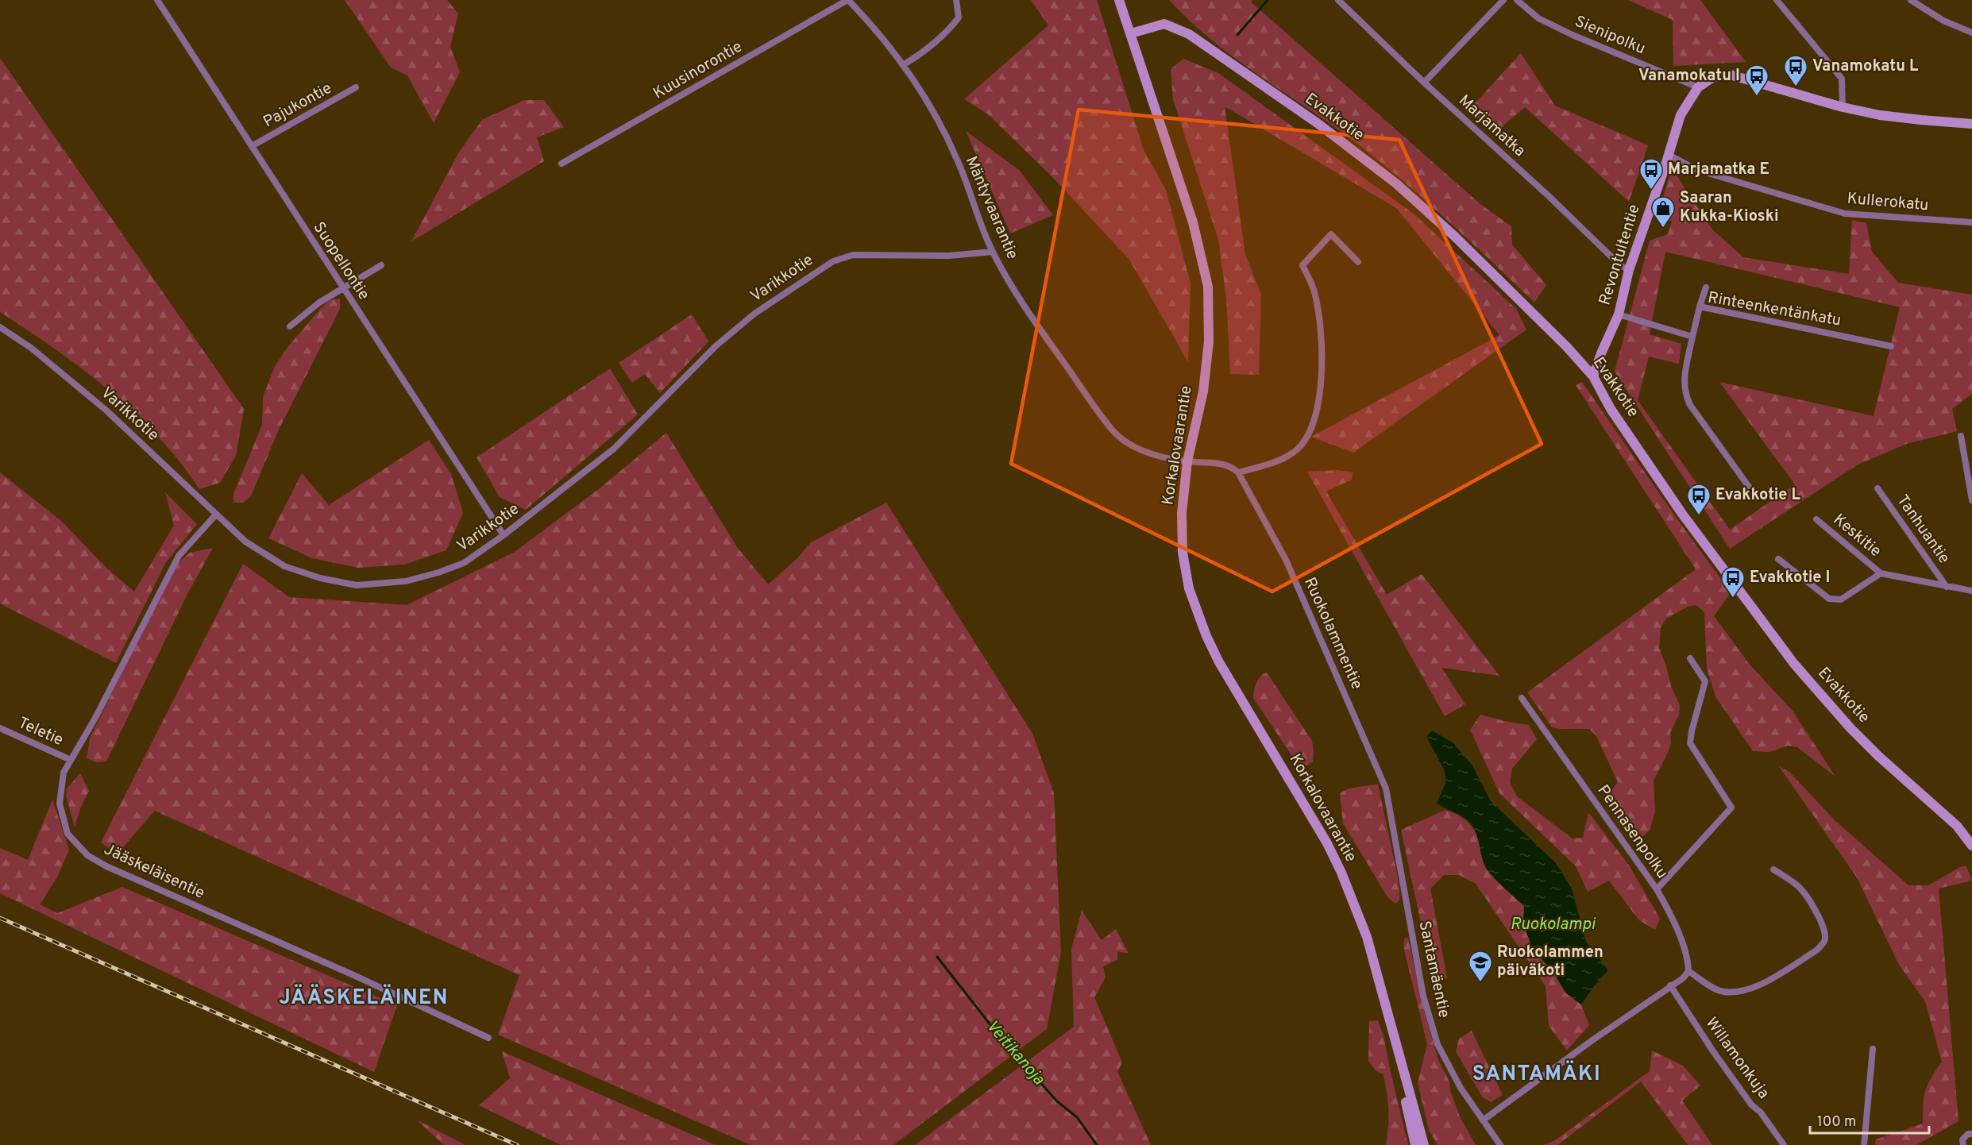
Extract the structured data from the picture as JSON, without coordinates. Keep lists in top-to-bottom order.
{
  "streets": {
    "street": [
      "Sienipolku",
      "Kuusinorontie",
      "Pajukontie",
      "Evakkotie",
      "Marjamatka",
      "Kullerokatu",
      "Mäntyvaarantie",
      "Revontultentie",
      "Suopellontie",
      "Varikkotie",
      "Rinteenkentänkatu",
      "Korkalovaarantie",
      "Tanhuantie",
      "Keskitie",
      "Ruokolammentie",
      "Teletie",
      "Pennasenpolku",
      "Jääskeläisentie",
      "Santamäentie",
      "Willamonkuja"
    ]
  },
  "crossings": [
    ["Sienipolku", "Revontultentie"],
    ["Kuusinorontie", "Mäntyvaarantie"],
    ["Pajukontie", "Suopellontie"],
    ["Evakkotie", "Revontultentie"],
    ["Evakkotie", "Korkalovaarantie"],
    ["Marjamatka", "Revontultentie"],
    ["Kullerokatu", "Revontultentie"],
    ["Mäntyvaarantie", "Varikkotie"],
    ["Mäntyvaarantie", "Korkalovaarantie"],
    ["Mäntyvaarantie", "Ruokolammentie"],
    ["Suopellontie", "Varikkotie"],
    ["Varikkotie", "Jääskeläisentie"],
    ["Ruokolammentie", "Santamäentie"],
    ["Teletie", "Jääskeläisentie"]
  ],
  "districts": ["JÄÄSKELÄINEN", "SANTAMÄKI"],
  "water": ["Ruokolampi", "Veitikanoja"],
  "places": {
    "bus stop": [
      "Vanamokatu L",
      "Vanamokatu I",
      "Marjamatka E",
      "Evakkotie L",
      "Evakkotie I"
    ],
    "shop": ["Saaran Kukka-Kioski"],
    "school or university": ["Ruokolammen päiväkoti"]
  },
  "scale_bar": "100 m"
}
